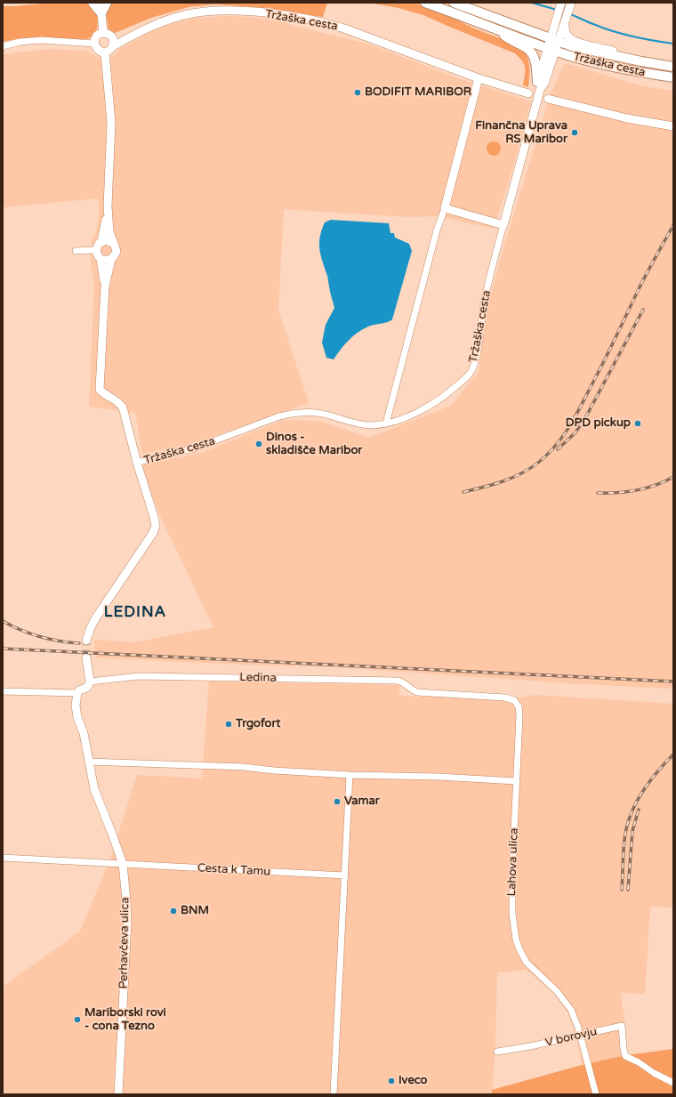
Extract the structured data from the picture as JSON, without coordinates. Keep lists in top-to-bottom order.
{
  "streets": {
    "main road": ["Tržaška cesta"],
    "street": [
      "Ledina",
      "Lahova ulica",
      "Cesta k Tamu",
      "Perhavčeva ulica",
      "V borovju"
    ]
  },
  "crossings": [
    ["Ledina", "Lahova ulica"],
    ["Lahova ulica", "V borovju"],
    ["Cesta k Tamu", "Perhavčeva ulica"]
  ],
  "districts": ["LEDINA"],
  "places": [
    "BODIFIT MARIBOR",
    "Finančna Uprava RS Maribor",
    "DPD pickup",
    "Dinos - skladišče Maribor",
    "Trgofort",
    "Vamar",
    "BNM",
    "Mariborski rovi - cona Tezno",
    "Iveco"
  ]
}
